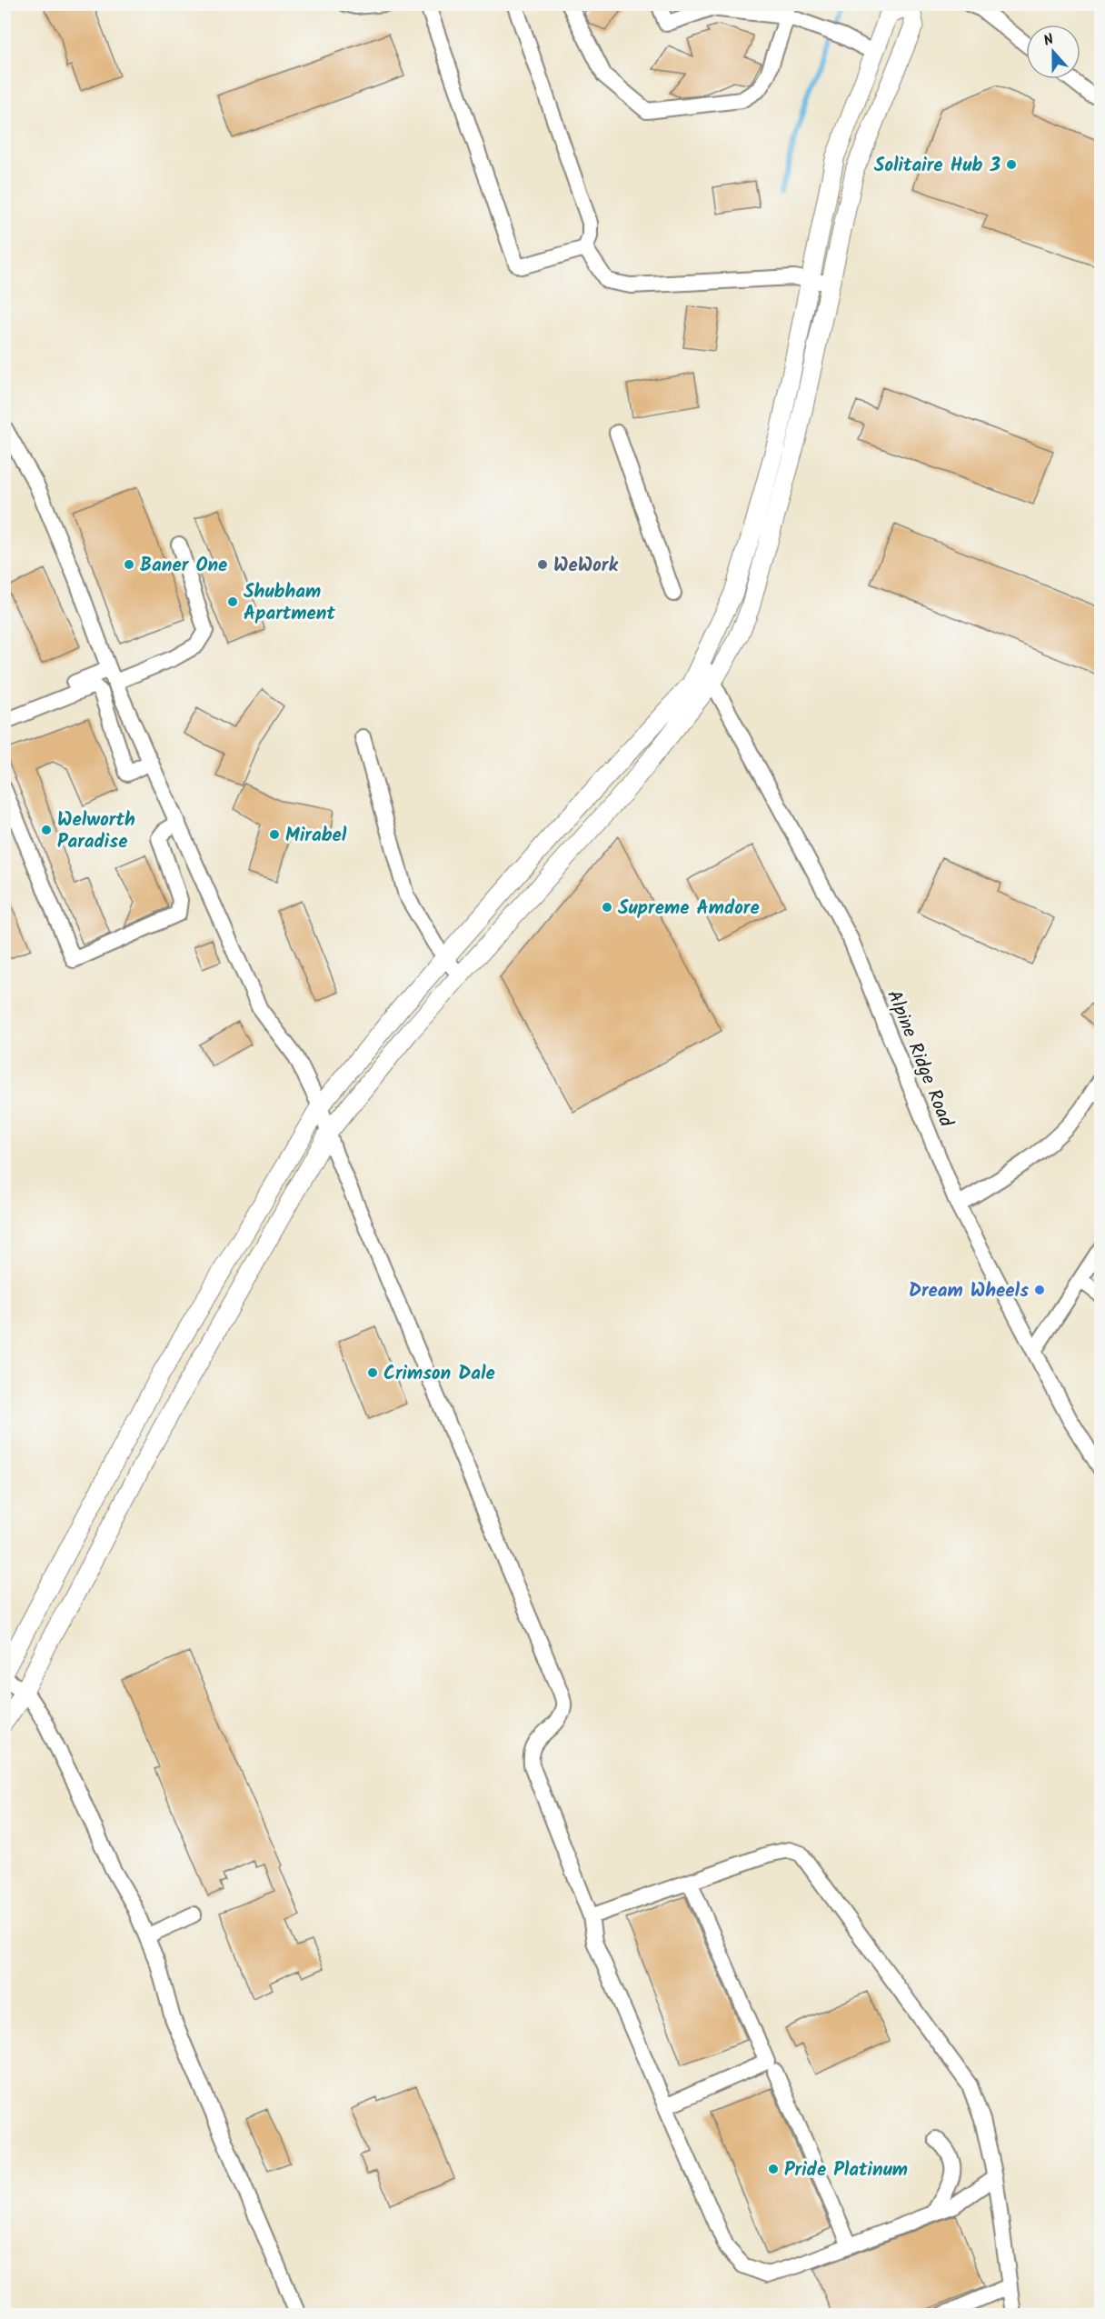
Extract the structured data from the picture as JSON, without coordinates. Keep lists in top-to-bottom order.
{
  "streets": {
    "street": ["Alpine Ridge Road"]
  },
  "places": [
    "Solitaire Hub 3",
    "Baner One",
    "WeWork",
    "Shubham Apartment",
    "Welworth Paradise",
    "Mirabel",
    "Supreme Amdore",
    "Dream Wheels",
    "Crimson Dale",
    "Pride Platinum"
  ],
  "north": "top"
}
